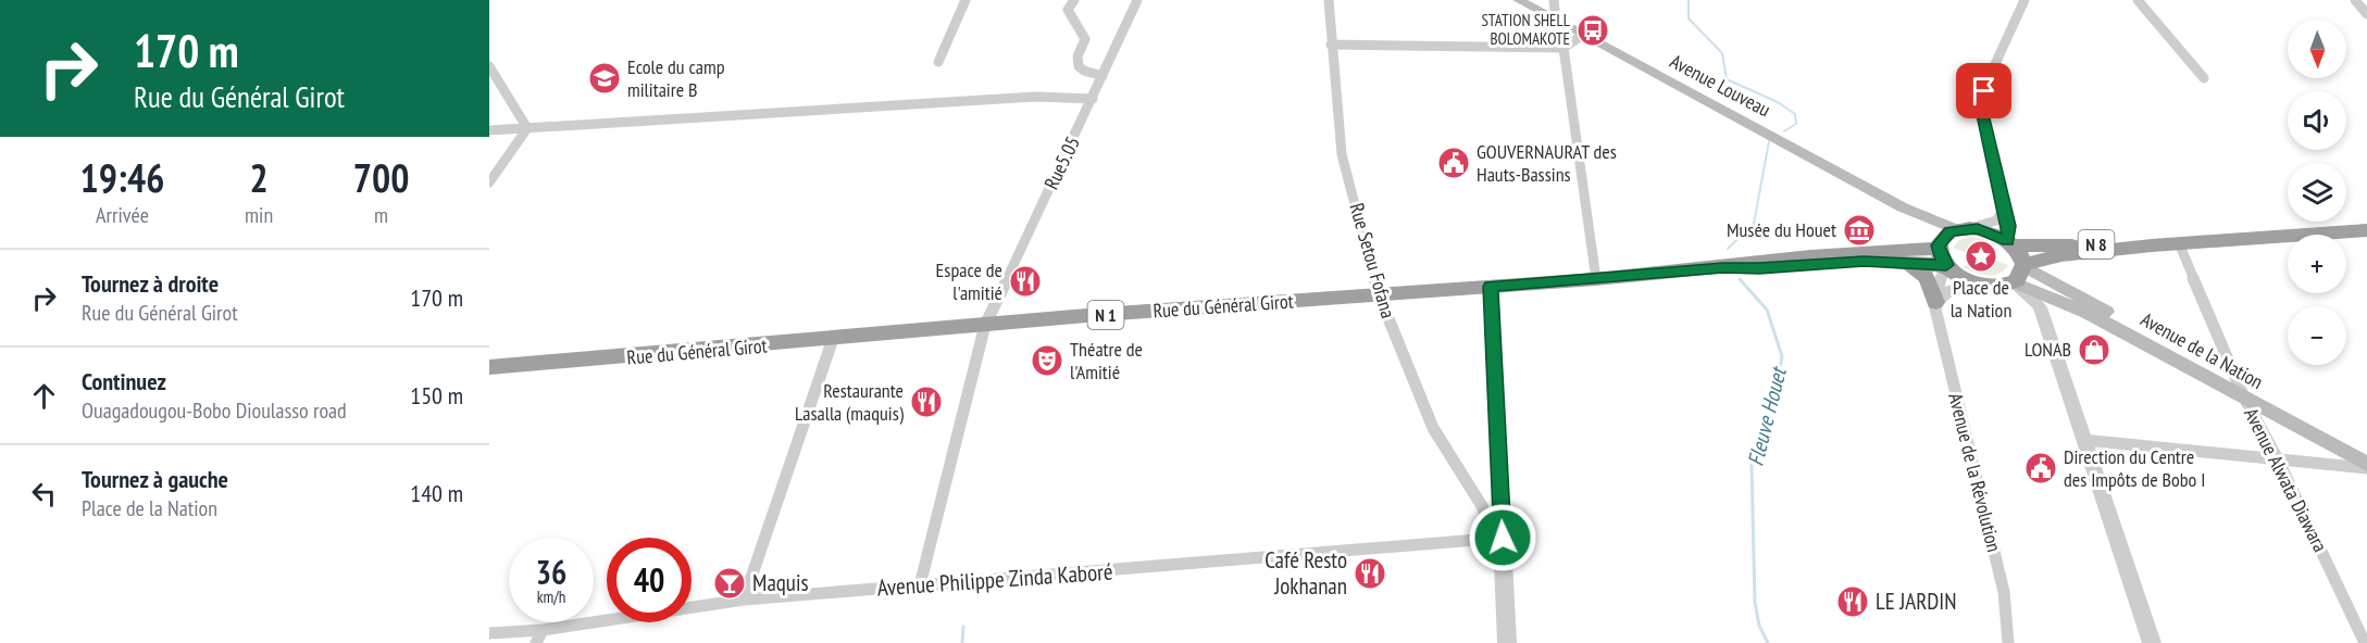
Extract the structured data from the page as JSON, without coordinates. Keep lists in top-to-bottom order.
{
  "streets": {
    "highway": ["N 8", "Rue du Général Girot", "N 1"],
    "main road": ["Avenue Louveau", "Avenue de la Nation"],
    "street": [
      "Rue5.05",
      "Rue Setou Fofana",
      "Avenue de la Révolution",
      "Avenue Alwata Diawara",
      "Avenue Philippe Zinda Kaboré"
    ]
  },
  "crossings": [
    ["Avenue Louveau", "N 1"],
    ["Rue5.05", "Rue du Général Girot"],
    ["Rue5.05", "Avenue Philippe Zinda Kaboré"],
    ["N 8", "Avenue de la Nation"],
    ["N 8", "Avenue Alwata Diawara"],
    ["Rue Setou Fofana", "Rue du Général Girot"],
    ["Rue Setou Fofana", "Avenue Philippe Zinda Kaboré"],
    ["Rue du Général Girot", "N 1"],
    ["Avenue de la Nation", "Avenue Alwata Diawara"]
  ],
  "water": ["Fleuve Houet"],
  "places": {
    "bus stop": ["STATION SHELL BOLOMAKOTE"],
    "school or university": ["Ecole du camp militaire B"],
    "public building": ["GOUVERNAURAT des Hauts-Bassins", "Direction du Centre des Impôts de Bobo I"],
    "museum": ["Musée du Houet"],
    "place": ["Place de la Nation"],
    "restaurant": [
      "Espace de l'amitié",
      "Restaurante Lasalla (maquis)",
      "Café Resto Jokhanan",
      "LE JARDIN"
    ],
    "shop": ["LONAB"],
    "theatre": ["Théatre de l'Amitié"],
    "bar": ["Maquis"]
  },
  "north": "bottom",
  "page": {
    "turn": ["170 m", "Rue du Général Girot"],
    "map_buttons": ["+", "−"],
    "eta": [
      "19:46",
      "Arrivée",
      "2",
      "min",
      "700",
      "m"
    ],
    "list": [
      {
        "name": "Tournez à droite",
        "note": "Rue du Général Girot",
        "value": "170 m"
      },
      {
        "name": "Continuez",
        "note": "Ouagadougou-Bobo Dioulasso road",
        "value": "150 m"
      },
      {
        "name": "Tournez à gauche",
        "note": "Place de la Nation",
        "value": "140 m"
      }
    ],
    "speed": "36 km/h",
    "limit": "40"
  }
}
